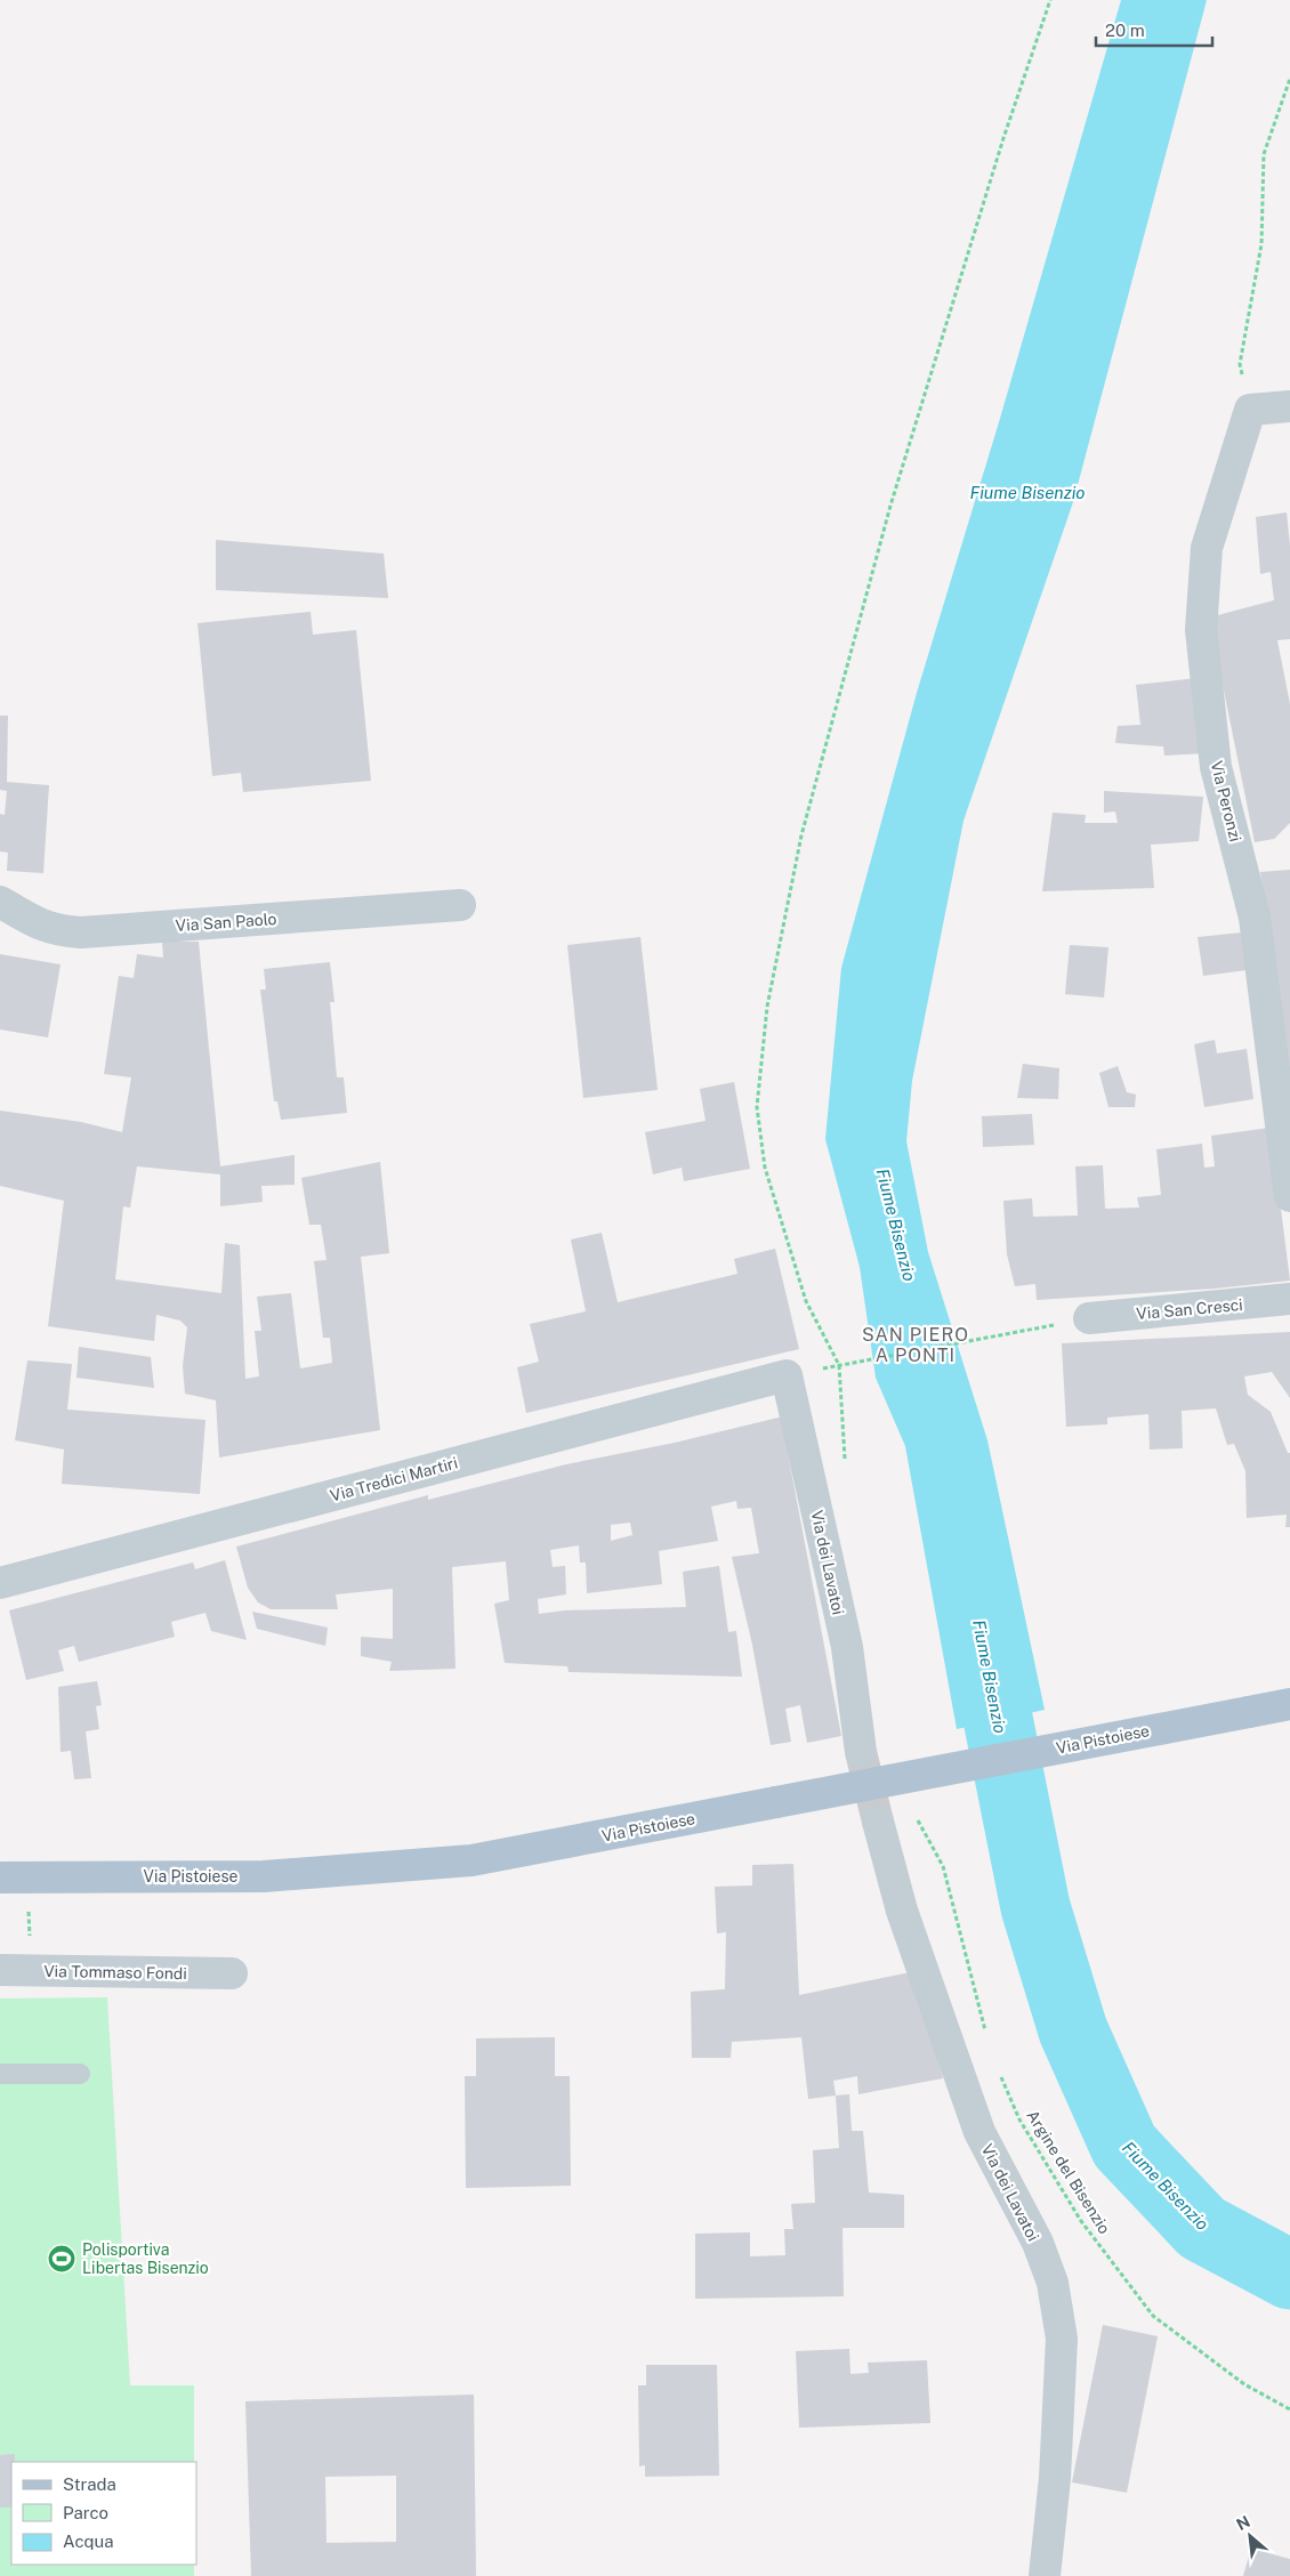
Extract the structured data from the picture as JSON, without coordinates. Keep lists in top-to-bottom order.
{
  "streets": {
    "main road": ["Via Pistoiese"],
    "street": [
      "Via Peronzi",
      "Via San Paolo",
      "Via San Cresci",
      "Via Tredici Martiri",
      "Via dei Lavatoi",
      "Via Tommaso Fondi"
    ],
    "path": ["Argine del Bisenzio"]
  },
  "crossings": [
    ["Via Tredici Martiri", "Via dei Lavatoi"]
  ],
  "districts": ["SAN PIERO A PONTI"],
  "water": ["Fiume Bisenzio"],
  "places": {
    "sports": ["Polisportiva Libertas Bisenzio"]
  },
  "legend": ["Strada", "Parco", "Acqua"],
  "scale_bar": "20 m",
  "north": "top left"
}
